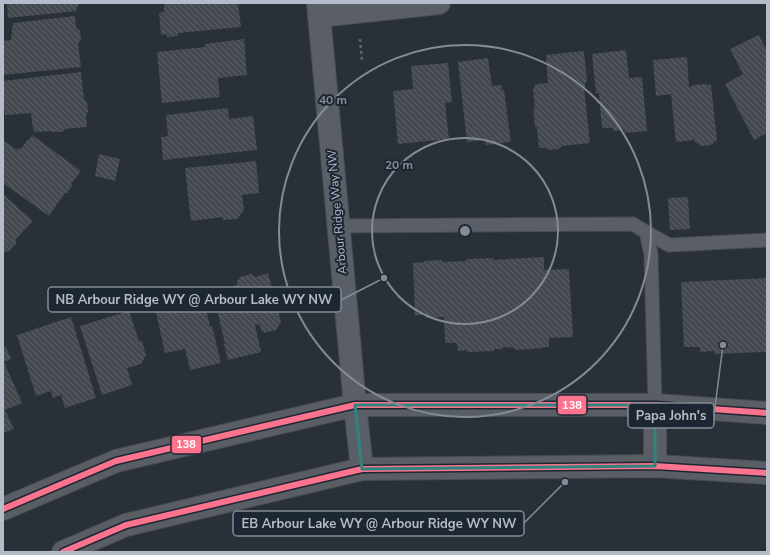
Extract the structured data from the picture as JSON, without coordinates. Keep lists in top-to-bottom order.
{
  "streets": {
    "street": ["Arbour Ridge Way NW"]
  },
  "places": ["NB Arbour Ridge WY @ Arbour Lake WY NW", "Papa John's", "EB Arbour Lake WY @ Arbour Ridge WY NW"],
  "lines": ["transit line 138"],
  "rings": ["40 m", "20 m"]
}
